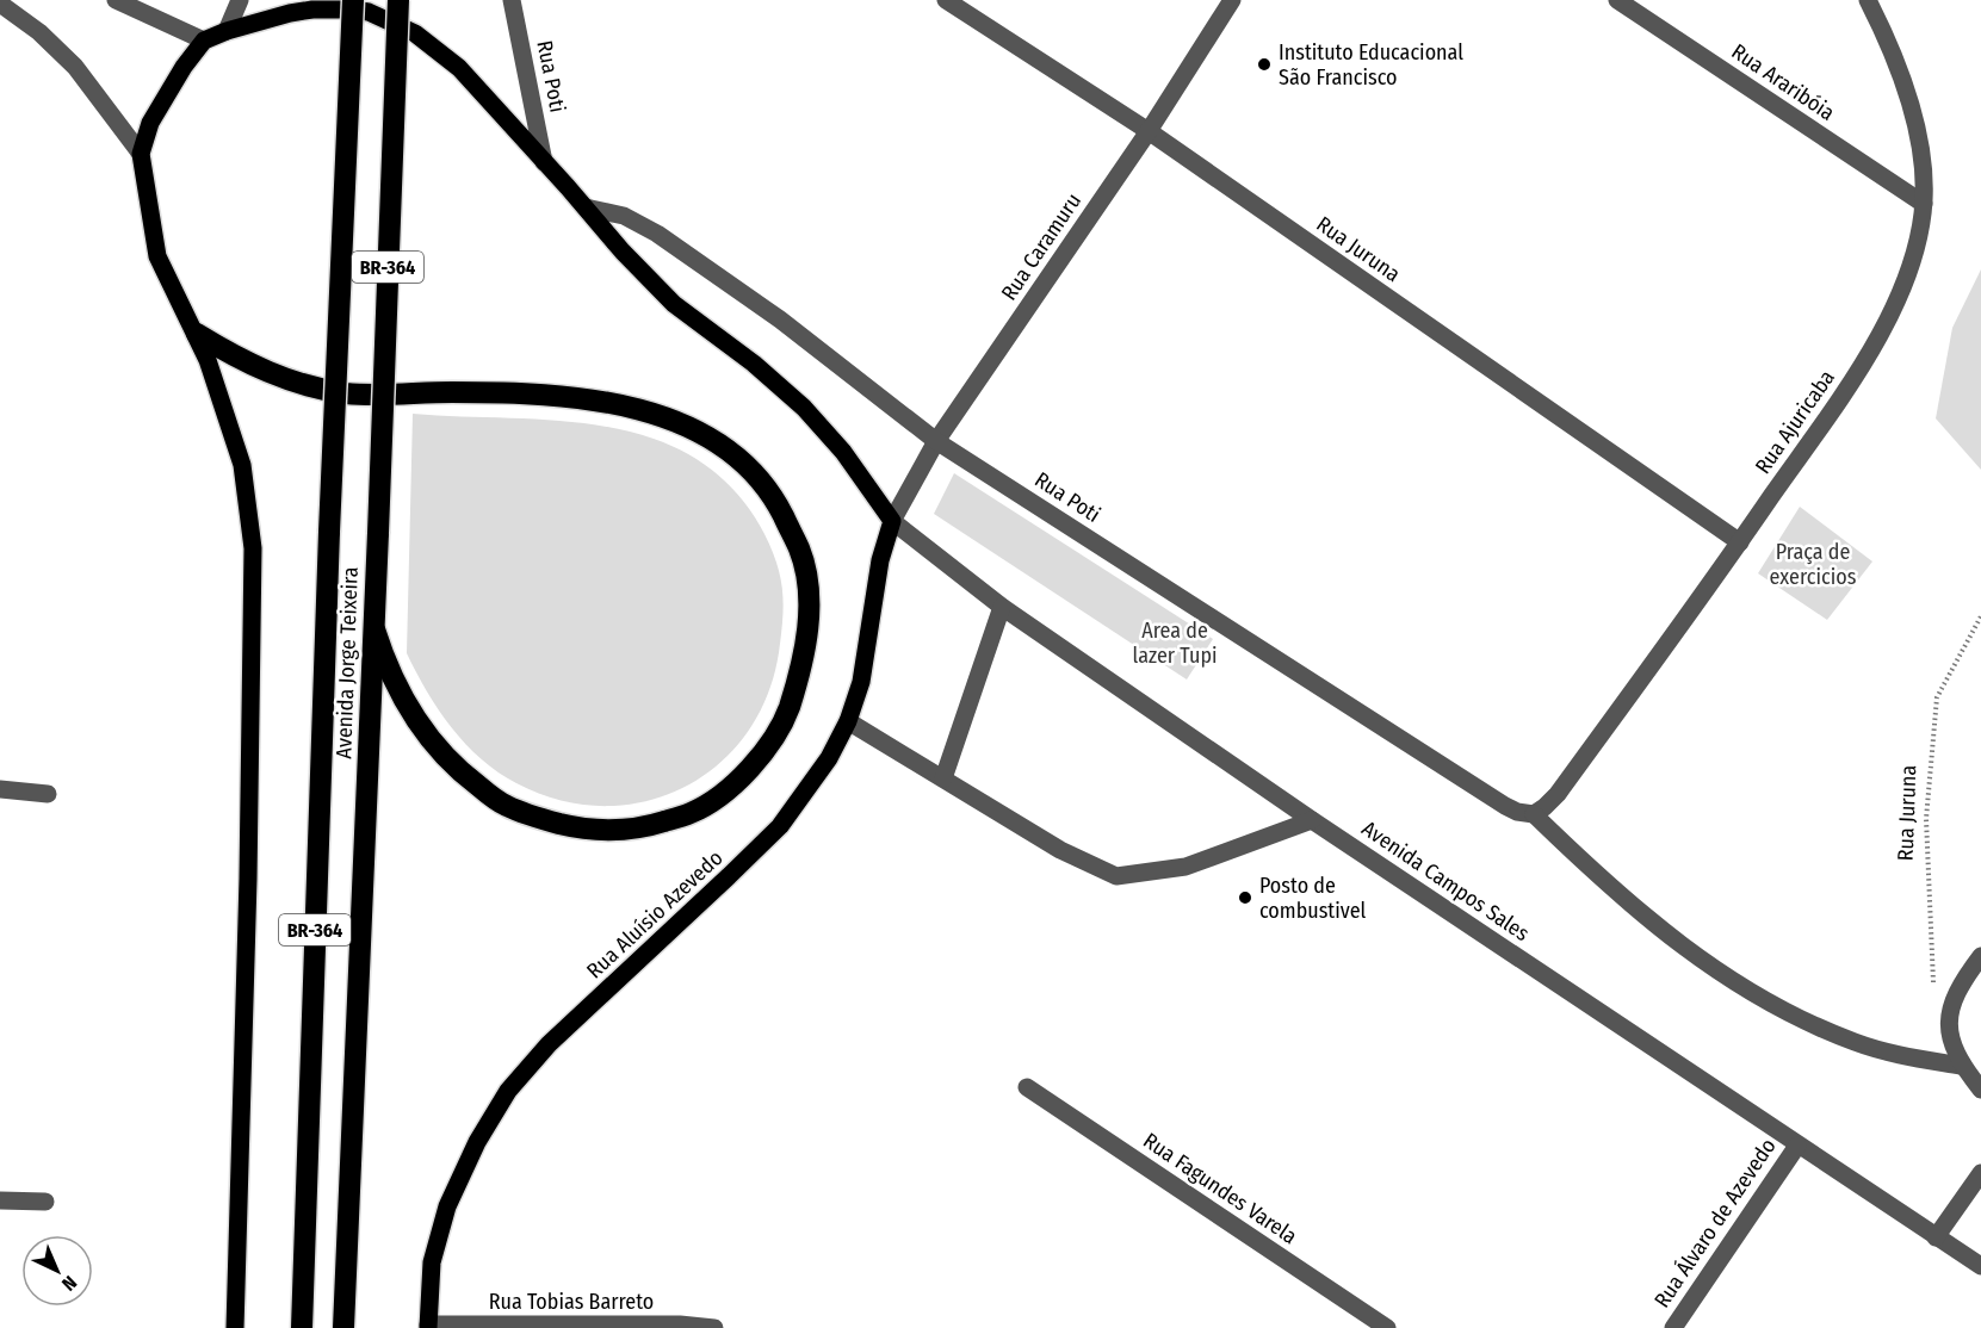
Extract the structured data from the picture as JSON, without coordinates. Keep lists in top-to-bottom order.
{
  "streets": {
    "highway": ["BR-364", "Avenida Jorge Teixeira"],
    "main road": ["Rua Aluísio Azevedo"],
    "street": [
      "Rua Poti",
      "Rua Araribóia",
      "Rua Caramuru",
      "Rua Juruna",
      "Rua Ajuricaba",
      "Avenida Campos Sales",
      "Rua Fagundes Varela",
      "Rua Álvaro de Azevedo",
      "Rua Tobias Barreto"
    ]
  },
  "crossings": [
    ["Rua Poti", "Rua Caramuru"],
    ["Rua Poti", "Rua Ajuricaba"],
    ["Rua Araribóia", "Rua Ajuricaba"],
    ["Rua Caramuru", "Rua Juruna"],
    ["Rua Caramuru", "Avenida Campos Sales"],
    ["Rua Caramuru", "Rua Aluísio Azevedo"],
    ["Rua Juruna", "Rua Ajuricaba"],
    ["Avenida Campos Sales", "Rua Aluísio Azevedo"],
    ["Avenida Campos Sales", "Rua Álvaro de Azevedo"],
    ["Rua Aluísio Azevedo", "Rua Tobias Barreto"]
  ],
  "parks": ["Praça de exercicios", "Area de lazer Tupi"],
  "places": ["Instituto Educacional São Francisco", "Posto de combustivel"],
  "north": "bottom right"
}
